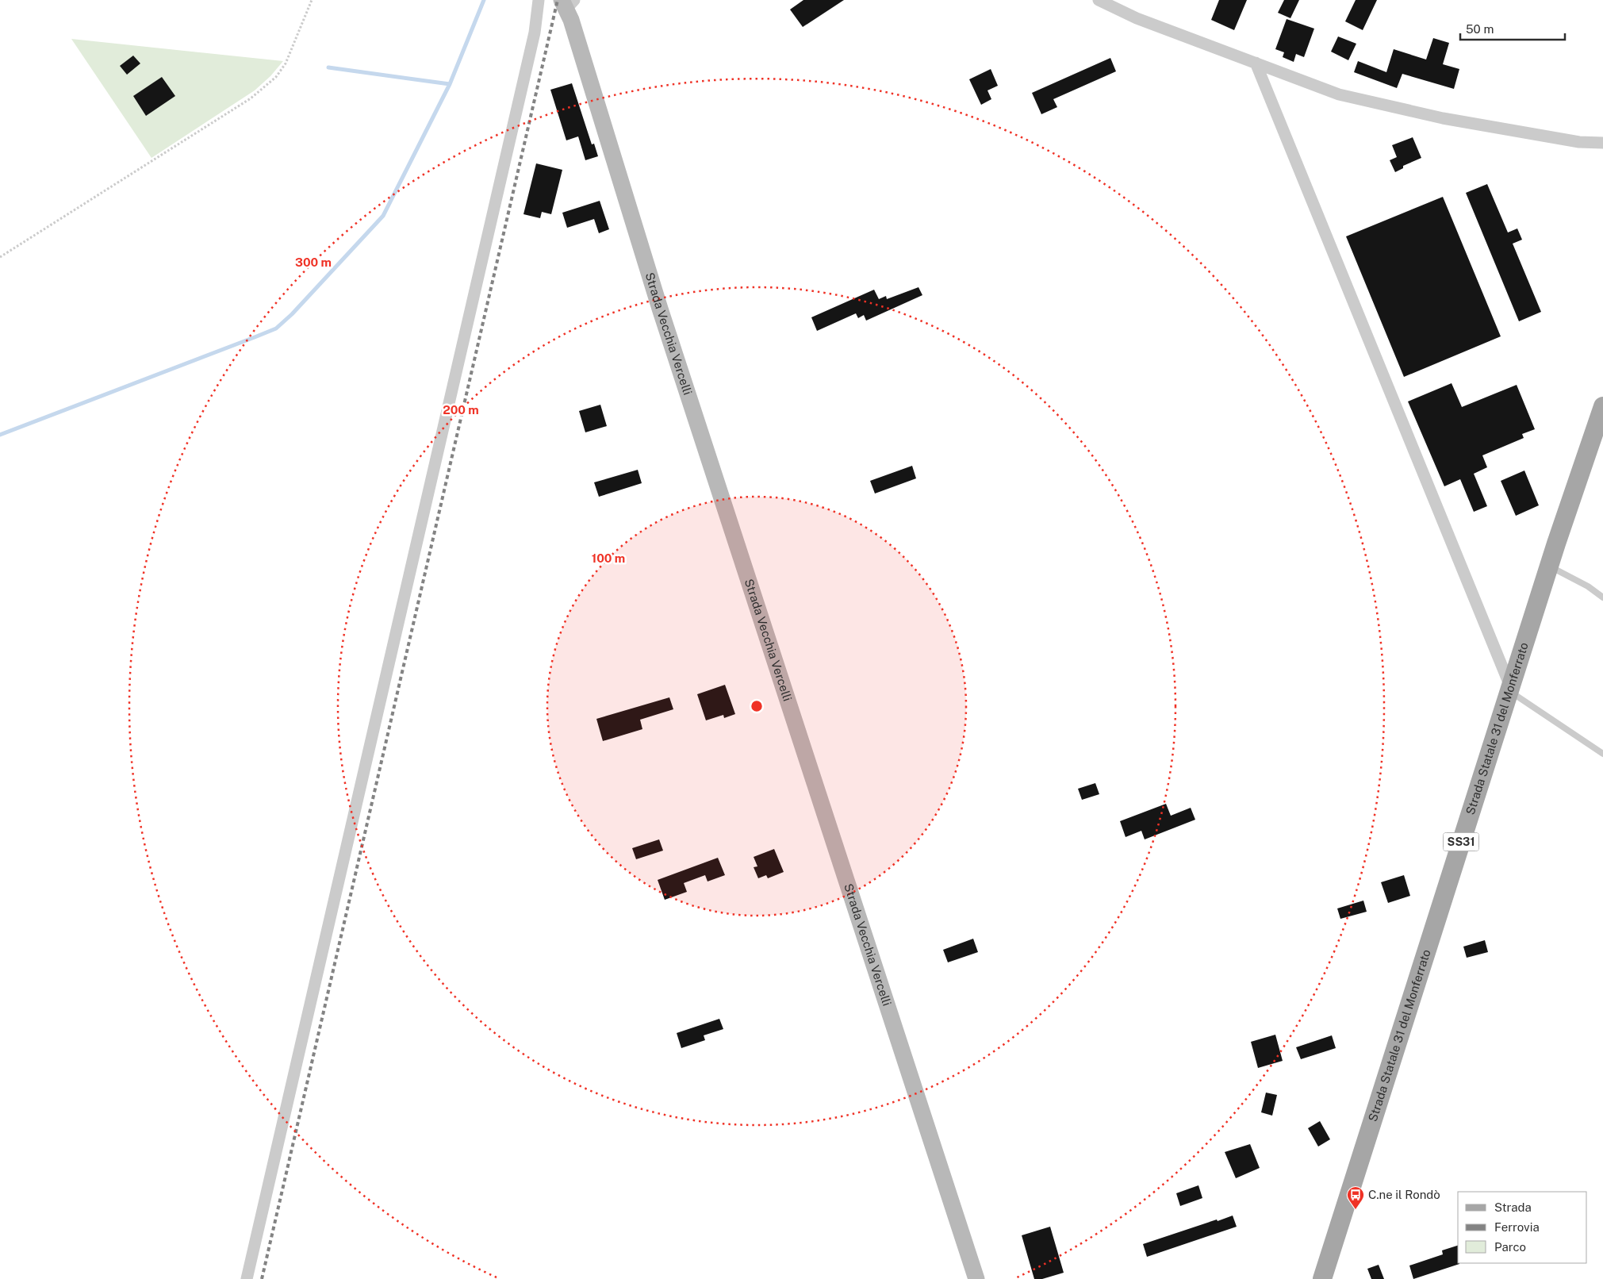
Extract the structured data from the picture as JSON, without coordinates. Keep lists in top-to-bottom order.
{
  "streets": {
    "main road": ["Strada Statale 31 del Monferrato", "SS31"],
    "street": ["Strada Vecchia Vercelli"]
  },
  "places": {
    "bus stop": ["C.ne il Rondò"]
  },
  "legend": ["Strada", "Ferrovia", "Parco"],
  "scale_bar": "50 m",
  "rings": ["300 m", "200 m", "100 m"]
}
